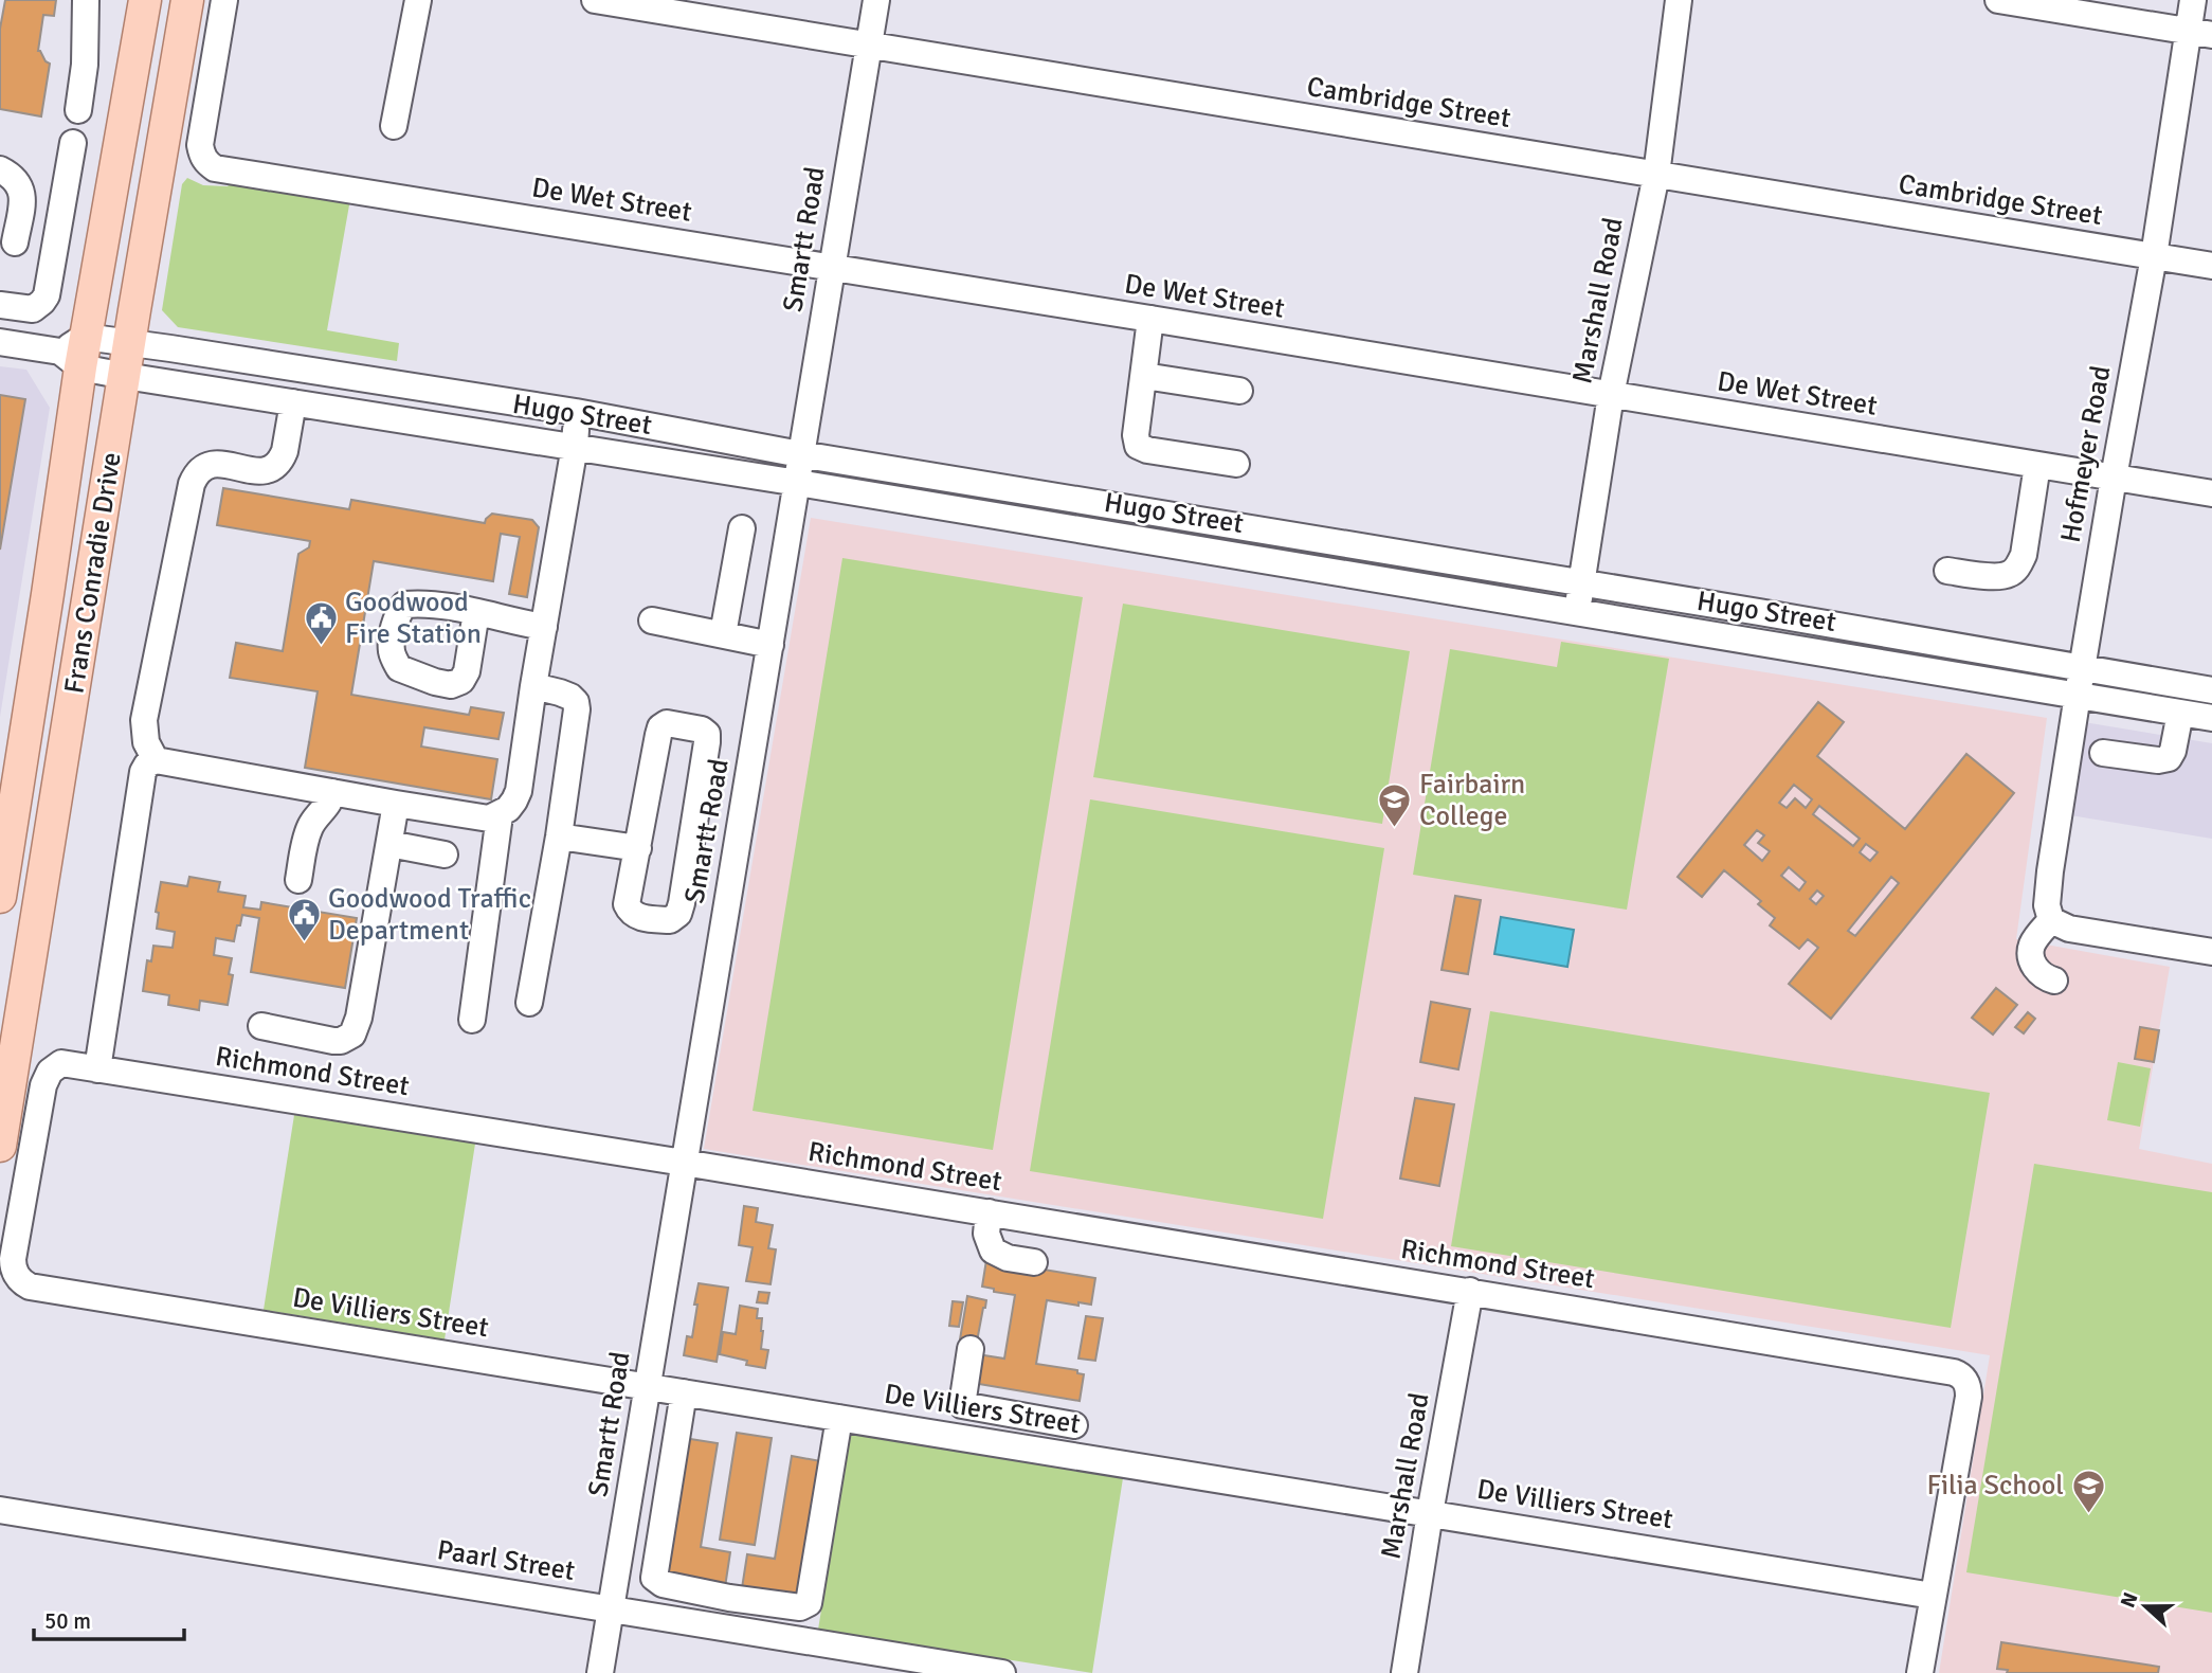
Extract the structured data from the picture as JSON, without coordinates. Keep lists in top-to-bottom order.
{
  "streets": {
    "main road": ["Frans Conradie Drive"],
    "street": [
      "Cambridge Street",
      "De Wet Street",
      "Smartt Road",
      "Marshall Road",
      "Hugo Street",
      "Hofmeyer Road",
      "Richmond Street",
      "De Villiers Street",
      "Paarl Street"
    ]
  },
  "crossings": [
    ["Cambridge Street", "Smartt Road"],
    ["Cambridge Street", "Marshall Road"],
    ["Cambridge Street", "Hofmeyer Road"],
    ["De Wet Street", "Smartt Road"],
    ["De Wet Street", "Marshall Road"],
    ["De Wet Street", "Hofmeyer Road"],
    ["Smartt Road", "Hugo Street"],
    ["Smartt Road", "Richmond Street"],
    ["Smartt Road", "De Villiers Street"],
    ["Smartt Road", "Paarl Street"],
    ["Marshall Road", "Hugo Street"],
    ["Marshall Road", "Richmond Street"],
    ["Marshall Road", "De Villiers Street"],
    ["Hugo Street", "Hofmeyer Road"],
    ["Hugo Street", "Frans Conradie Drive"],
    ["Richmond Street", "De Villiers Street"]
  ],
  "places": {
    "public building": ["Goodwood Fire Station", "Goodwood Traffic Department"],
    "school or university": ["Fairbairn College", "Filia School"]
  },
  "scale_bar": "50 m",
  "north": "left"
}
